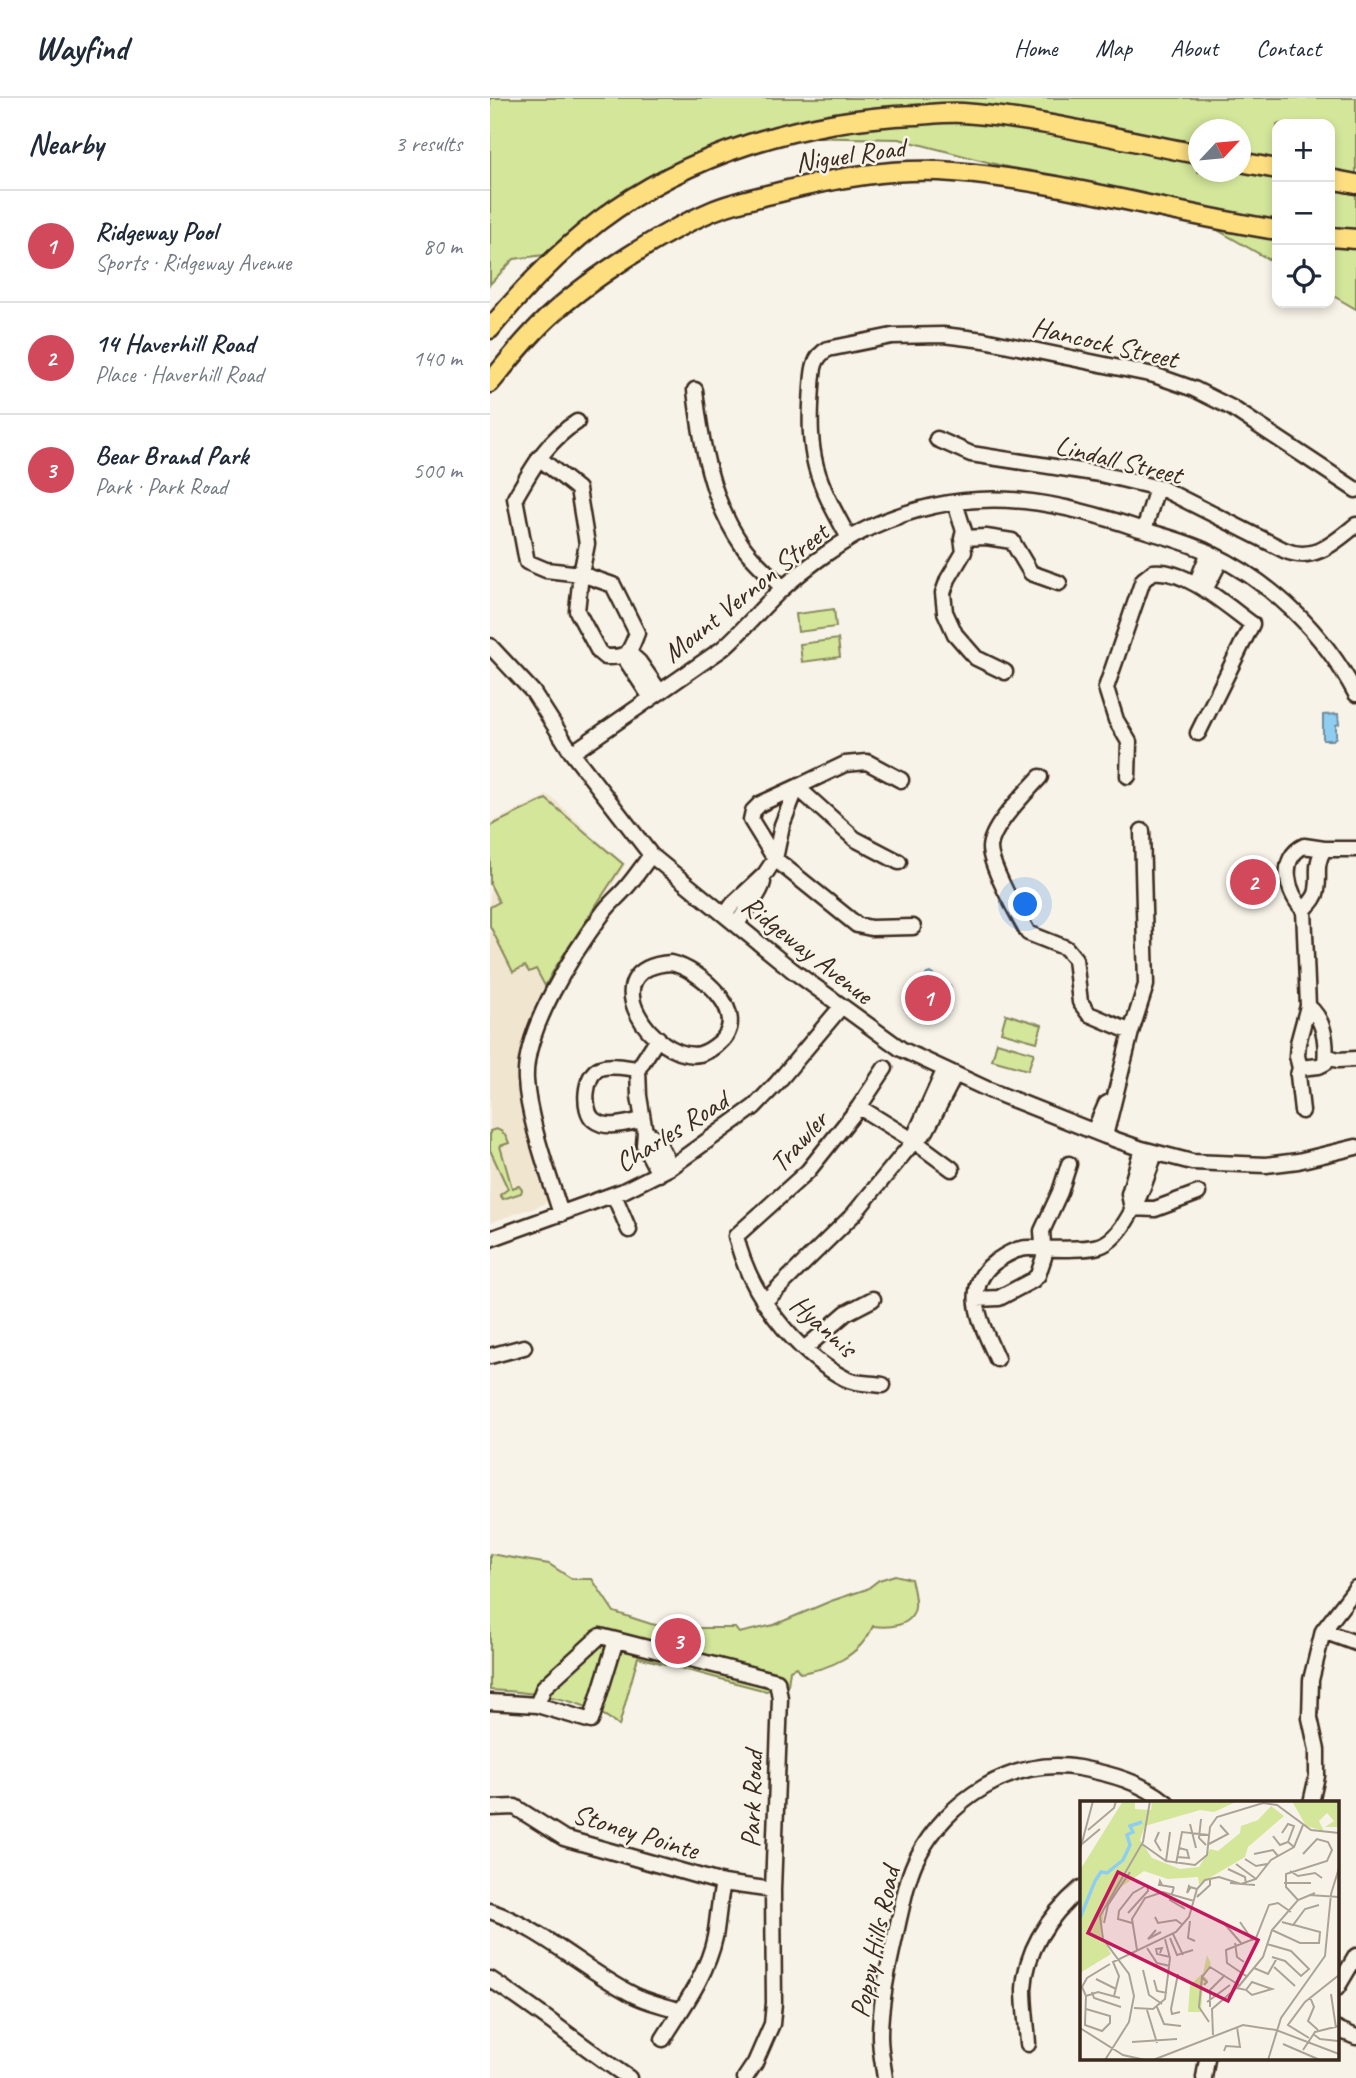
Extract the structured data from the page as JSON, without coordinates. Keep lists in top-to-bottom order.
{
  "streets": {
    "main road": ["Niguel Road"],
    "street": [
      "Hancock Street",
      "Lindall Street",
      "Mount Vernon Street",
      "Ridgeway Avenue",
      "Charles Road",
      "Trawler",
      "Hyannis",
      "Park Road",
      "Stoney Pointe",
      "Poppy Hills Road"
    ]
  },
  "crossings": [
    ["Hancock Street", "Mount Vernon Street"],
    ["Mount Vernon Street", "Ridgeway Avenue"],
    ["Ridgeway Avenue", "Charles Road"],
    ["Trawler", "Hyannis"],
    ["Park Road", "Stoney Pointe"]
  ],
  "north": "top right",
  "page": {
    "header": "Wayfind",
    "nav": [
      "Home",
      "Map",
      "About",
      "Contact"
    ],
    "heading": ["Nearby", "3 results"],
    "map_buttons": ["+", "−"],
    "list": [
      {
        "mark": "1",
        "name": "Ridgeway Pool",
        "note": "Sports · Ridgeway Avenue",
        "value": "80 m"
      },
      {
        "mark": "2",
        "name": "14 Haverhill Road",
        "note": "Place · Haverhill Road",
        "value": "140 m"
      },
      {
        "mark": "3",
        "name": "Bear Brand Park",
        "note": "Park · Park Road",
        "value": "500 m"
      }
    ],
    "pins": ["2", "1", "3"]
  }
}
